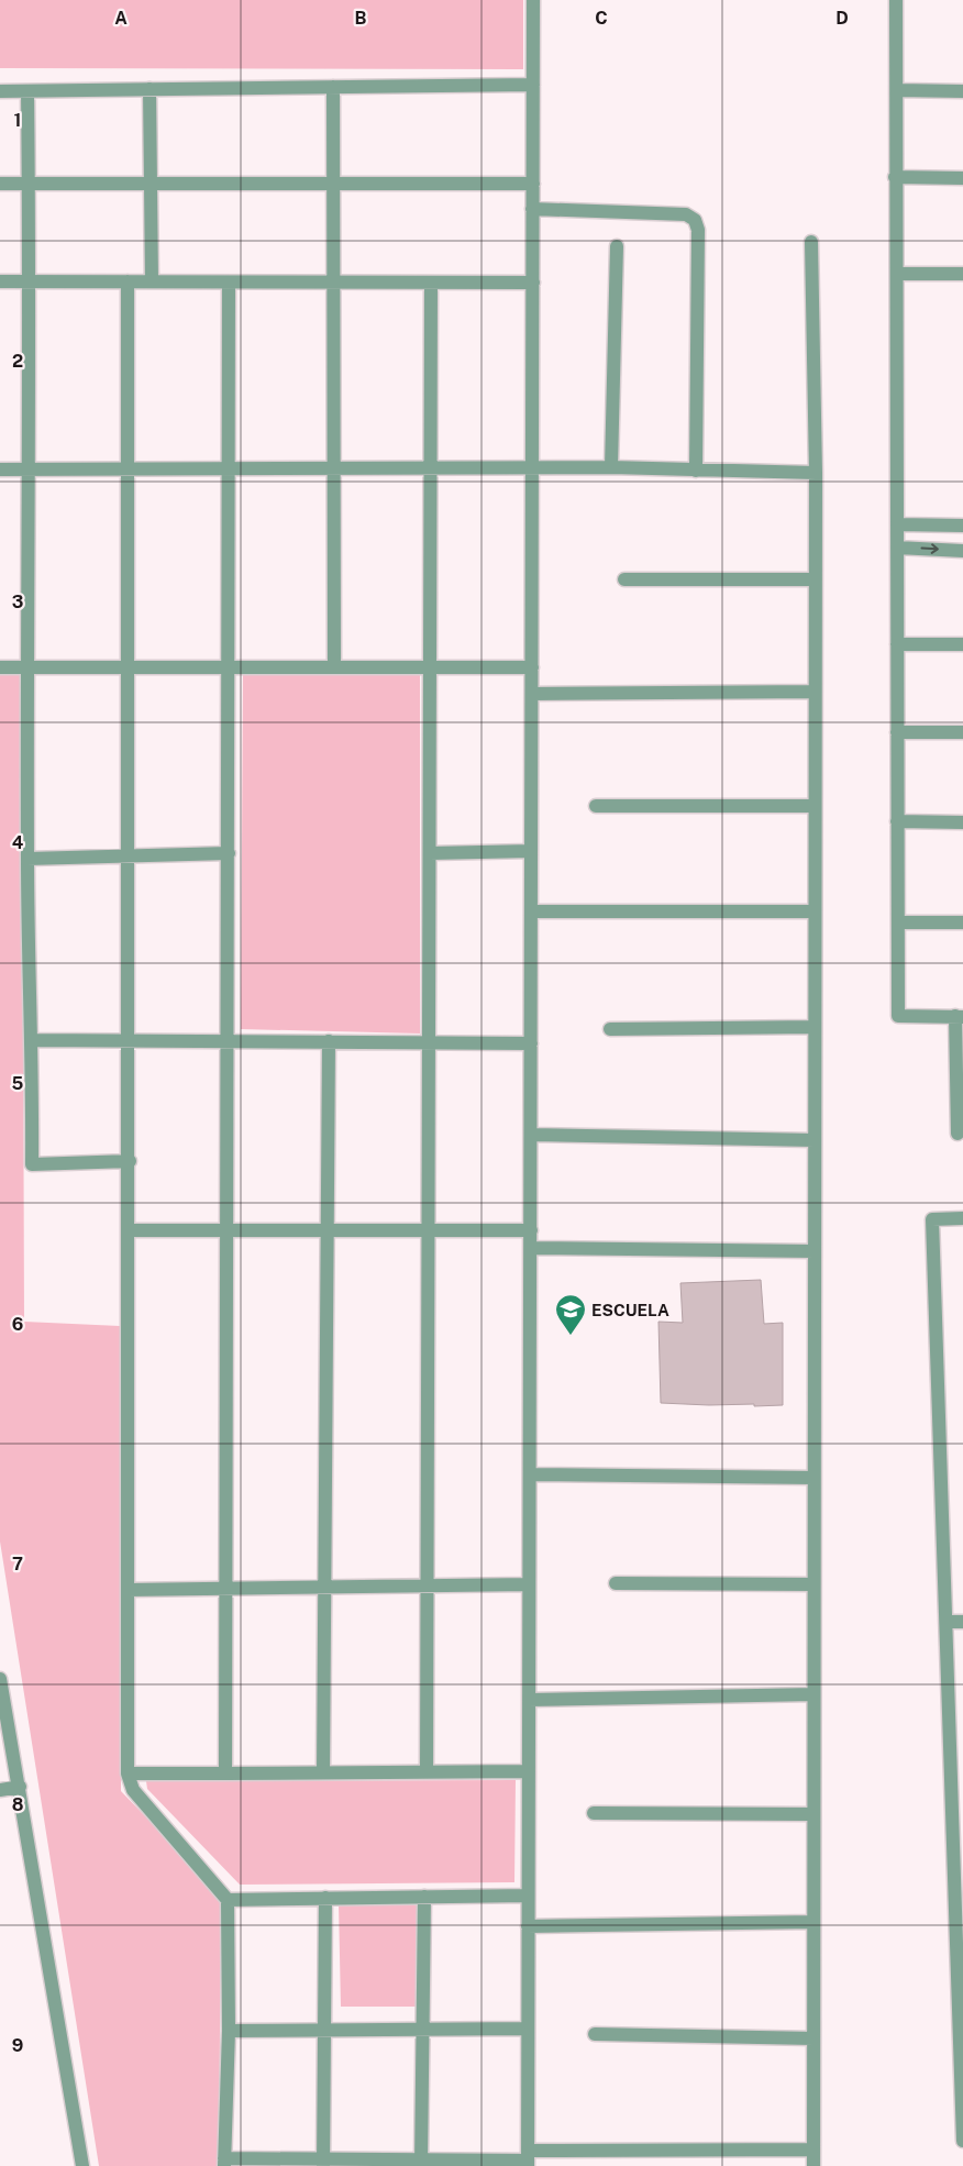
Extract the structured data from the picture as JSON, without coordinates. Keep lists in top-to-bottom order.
{
  "places": {
    "school or university": ["ESCUELA"]
  },
  "grid": {
    "columns": [
      "A",
      "B",
      "C",
      "D"
    ],
    "rows": [
      "1",
      "2",
      "3",
      "4",
      "5",
      "6",
      "7",
      "8",
      "9"
    ]
  }
}
